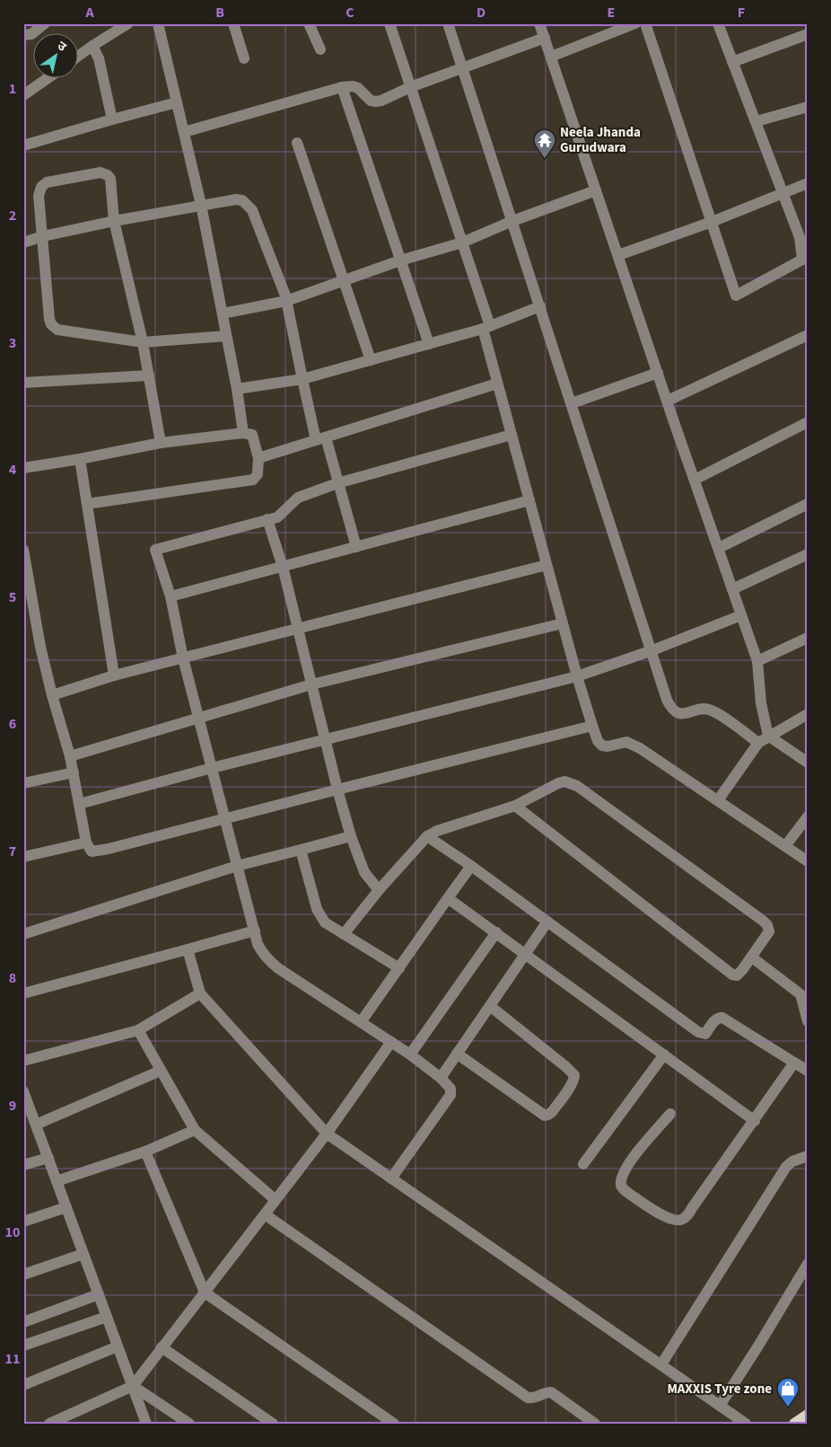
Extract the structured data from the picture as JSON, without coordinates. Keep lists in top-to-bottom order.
{
  "places": {
    "temple": ["Neela Jhanda Gurudwara"],
    "shop": ["MAXXIS Tyre zone"]
  },
  "north": "top right",
  "grid": {
    "columns": [
      "A",
      "B",
      "C",
      "D",
      "E",
      "F"
    ],
    "rows": [
      "1",
      "2",
      "3",
      "4",
      "5",
      "6",
      "7",
      "8",
      "9",
      "10",
      "11"
    ]
  }
}
